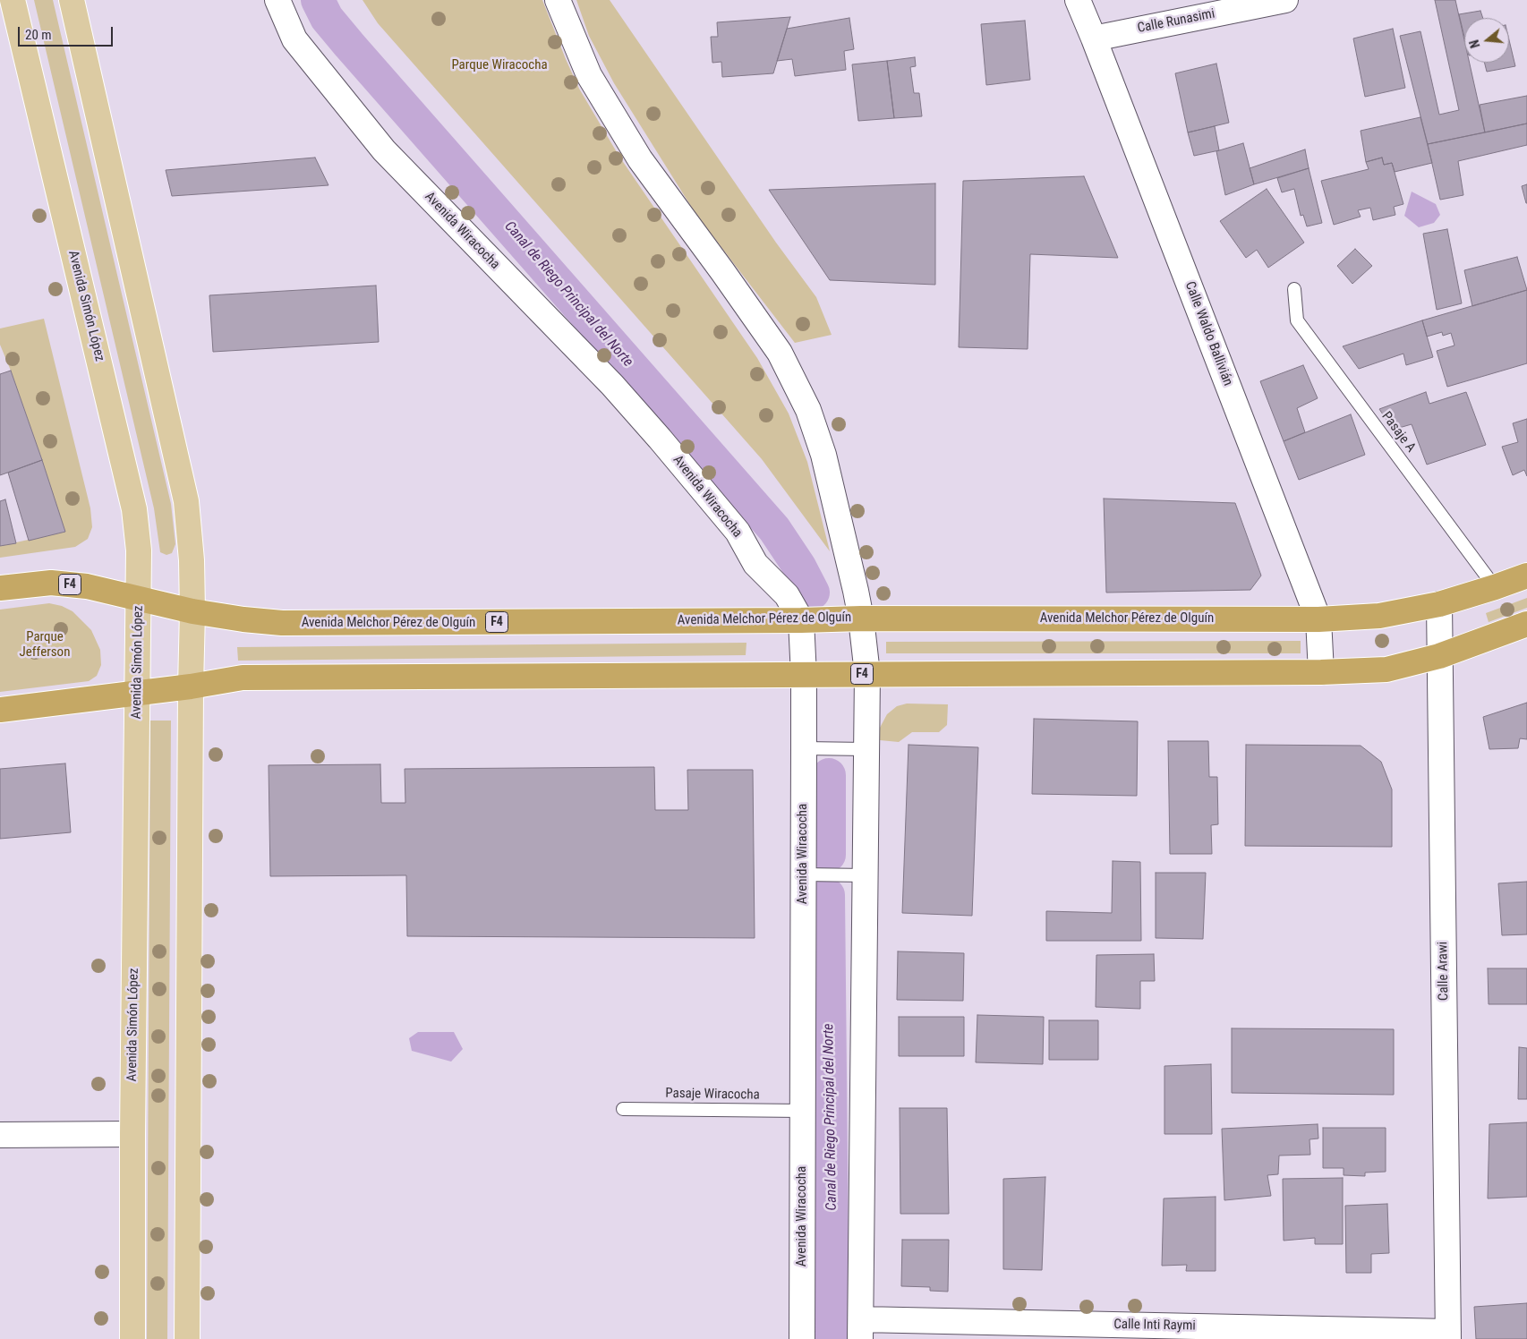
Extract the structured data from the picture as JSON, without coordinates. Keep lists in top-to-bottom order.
{
  "streets": {
    "highway": ["F4", "Avenida Melchor Pérez de Olguín"],
    "main road": ["Avenida Simón López"],
    "street": [
      "Calle Runasimi",
      "Avenida Wiracocha",
      "Calle Waldo Ballivián",
      "Calle Arawi",
      "Calle Inti Raymi"
    ],
    "lane": ["Pasaje A", "Pasaje Wiracocha"]
  },
  "crossings": [
    ["Calle Runasimi", "Calle Waldo Ballivián"],
    ["Avenida Wiracocha", "F4"],
    ["Avenida Wiracocha", "Avenida Melchor Pérez de Olguín"],
    ["Avenida Wiracocha", "Pasaje Wiracocha"],
    ["Avenida Simón López", "F4"],
    ["Avenida Simón López", "Avenida Melchor Pérez de Olguín"],
    ["Calle Waldo Ballivián", "F4"],
    ["Calle Waldo Ballivián", "Avenida Melchor Pérez de Olguín"],
    ["Pasaje A", "Avenida Melchor Pérez de Olguín"],
    ["F4", "Calle Arawi"],
    ["Avenida Melchor Pérez de Olguín", "Calle Arawi"],
    ["Calle Arawi", "Calle Inti Raymi"]
  ],
  "water": ["Canal de Riego Principal del Norte"],
  "parks": ["Parque Wiracocha", "Parque Jefferson"],
  "scale_bar": "20 m",
  "north": "left"
}
